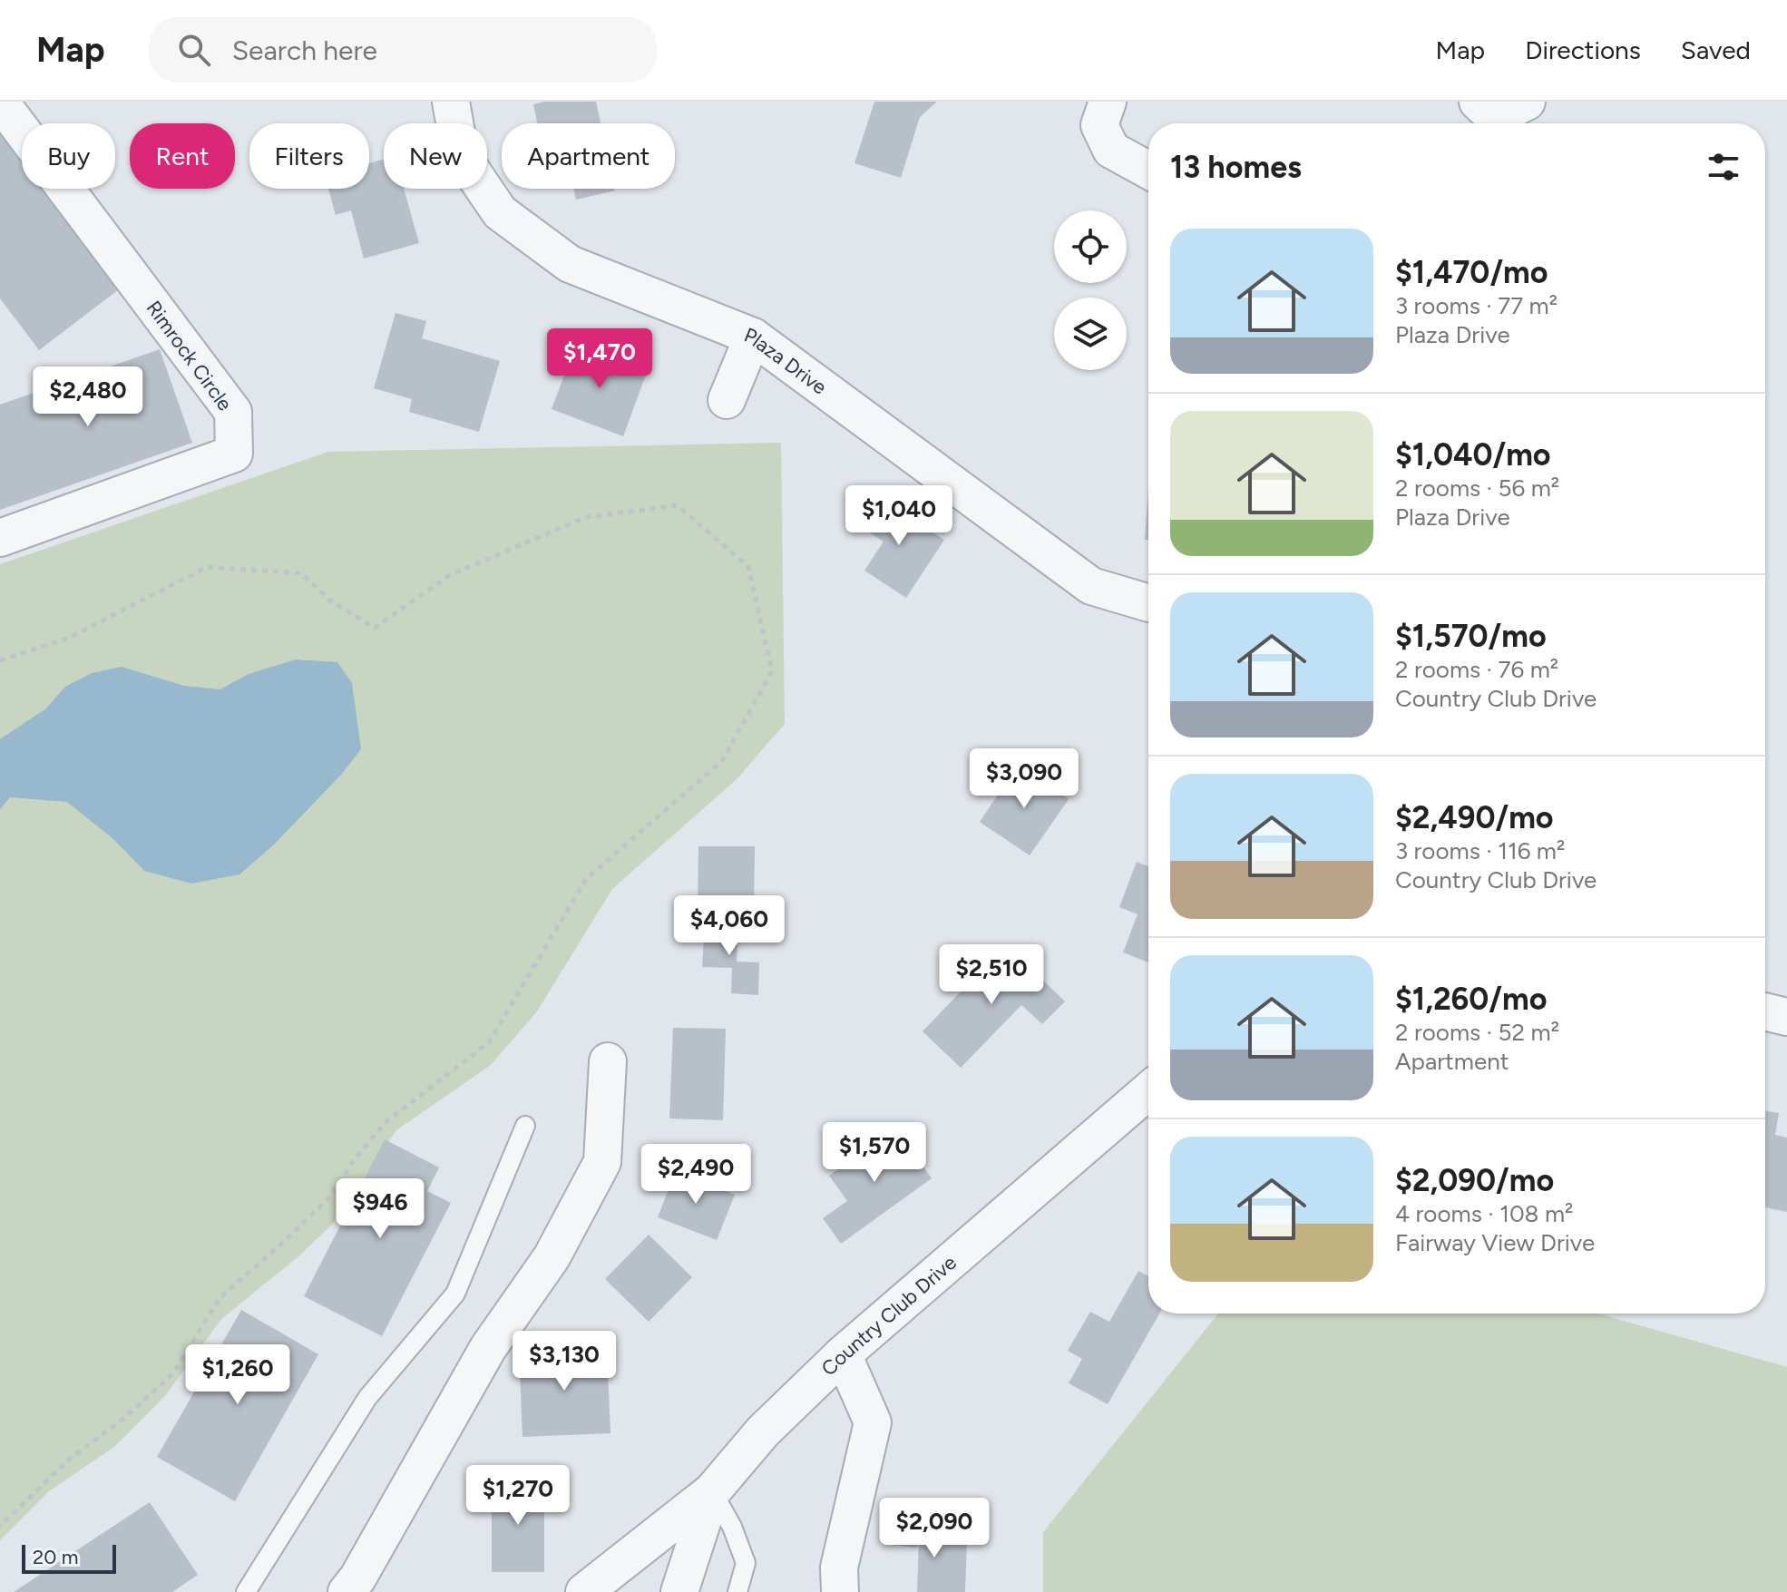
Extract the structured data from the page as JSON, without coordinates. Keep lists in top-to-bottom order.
{
  "streets": {
    "street": ["Rimrock Circle", "Plaza Drive", "Country Club Drive"]
  },
  "scale_bar": "20 m",
  "page": {
    "header": "Map",
    "search": "Search here",
    "nav": ["Map", "Directions", "Saved"],
    "chip": [
      "Buy",
      "Rent",
      "Filters",
      "New",
      "Apartment"
    ],
    "heading": "13 homes",
    "list": [
      {
        "name": "$1,470/mo",
        "note": "3 rooms · 77 m² · Plaza Drive"
      },
      {
        "name": "$1,040/mo",
        "note": "2 rooms · 56 m² · Plaza Drive"
      },
      {
        "name": "$1,570/mo",
        "note": "2 rooms · 76 m² · Country Club Drive"
      },
      {
        "name": "$2,490/mo",
        "note": "3 rooms · 116 m² · Country Club Drive"
      },
      {
        "name": "$1,260/mo",
        "note": "2 rooms · 52 m² · Apartment"
      },
      {
        "name": "$2,090/mo",
        "note": "4 rooms · 108 m² · Fairway View Drive"
      }
    ],
    "price": [
      "$1,470",
      "$2,480",
      "$1,040",
      "$3,090",
      "$4,060",
      "$2,510",
      "$1,570",
      "$2,490",
      "$946",
      "$3,130",
      "$1,260",
      "$1,270",
      "$2,090"
    ],
    "scale": "20 m"
  }
}
